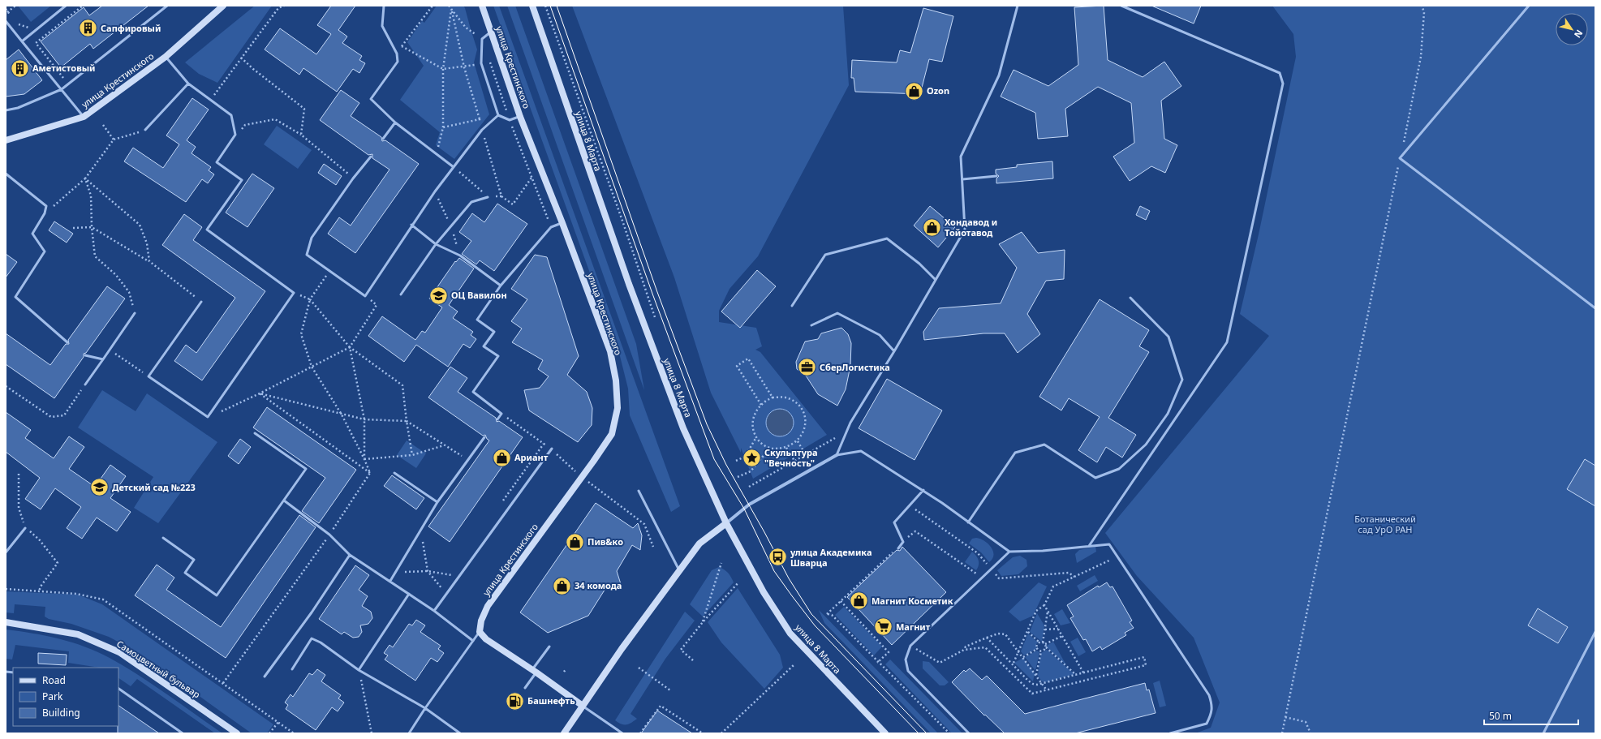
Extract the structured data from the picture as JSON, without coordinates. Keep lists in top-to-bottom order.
{
  "streets": {
    "street": ["улица Крестинского", "улица 8 Марта", "Самоцветный бульвар"]
  },
  "parks": ["Ботанический сад УрО РАН"],
  "places": {
    "building": ["Сапфировый", "Аметистовый"],
    "shop": [
      "Ozon",
      "Хондавод и Тойотавод",
      "Ариант",
      "Пив&ко",
      "34 комода",
      "Магнит Косметик"
    ],
    "school or university": ["ОЦ Вавилон", "Детский сад №223"],
    "office": ["СберЛогистика"],
    "place": ["Скульптура \"Вечность\""],
    "bus stop": ["улица Академика Шварца"],
    "supermarket": ["Магнит"],
    "fuel station": ["Башнефть"]
  },
  "legend": ["Road", "Park", "Building"],
  "scale_bar": "50 m",
  "north": "bottom right"
}
